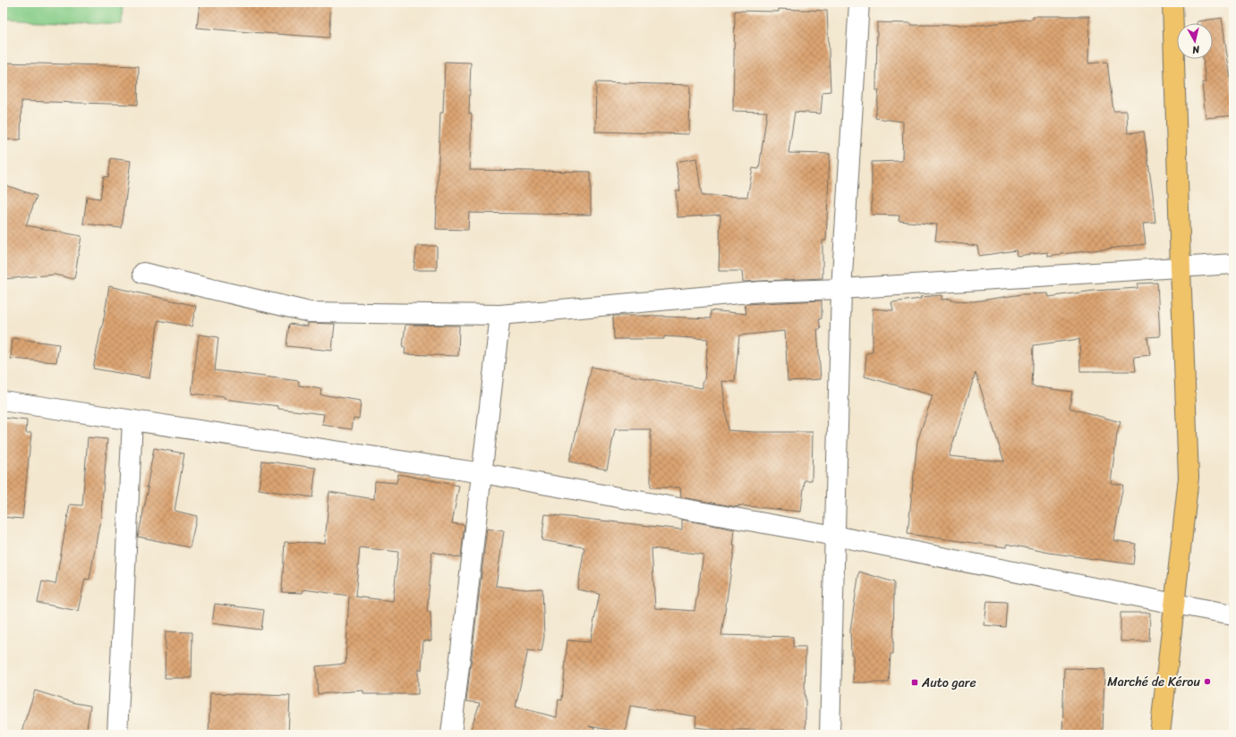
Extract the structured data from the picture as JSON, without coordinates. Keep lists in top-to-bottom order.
{
  "places": {
    "other": ["Marché de Kérou"],
    "transit": ["Auto gare"]
  },
  "north": "bottom"
}
